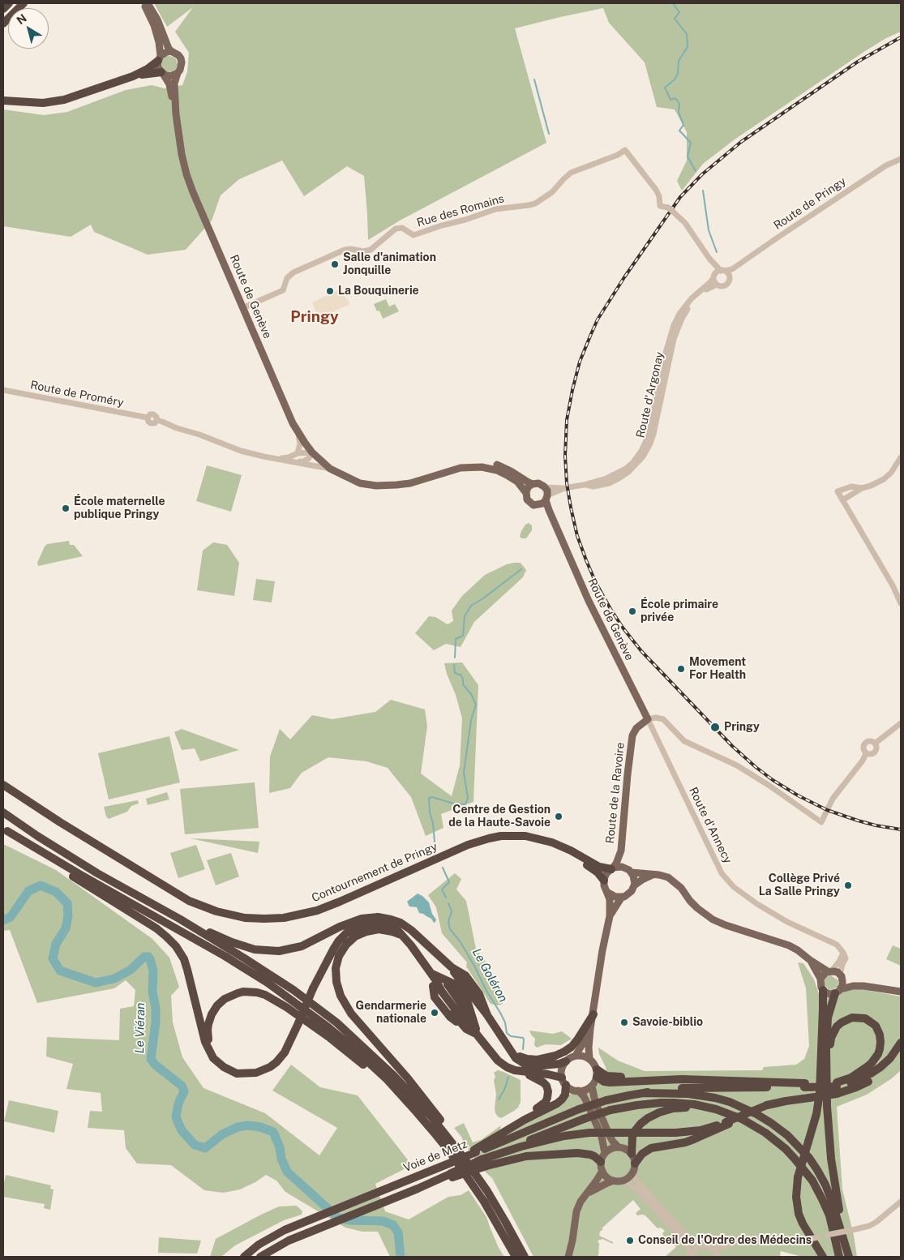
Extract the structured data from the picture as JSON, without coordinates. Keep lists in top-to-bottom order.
{
  "streets": {
    "highway": ["Contournement de Pringy", "Voie de Metz"],
    "main road": ["Route de Genève", "Route de la Ravoire"],
    "street": [
      "Route de Pringy",
      "Rue des Romains",
      "Route de Proméry",
      "Route d'Argonay",
      "Route d'Annecy"
    ]
  },
  "crossings": [
    ["Route de Pringy", "Route d'Argonay"],
    ["Rue des Romains", "Route de Genève"],
    ["Route de Genève", "Route de Proméry"],
    ["Route de Genève", "Route d'Argonay"],
    ["Route de Genève", "Route de la Ravoire"],
    ["Route de Genève", "Route d'Annecy"],
    ["Route de la Ravoire", "Route d'Annecy"],
    ["Route de la Ravoire", "Contournement de Pringy"]
  ],
  "districts": ["Pringy"],
  "water": ["Le Goléron", "Le Viéran"],
  "places": [
    "Salle d'animation Jonquille",
    "La Bouquinerie",
    "École maternelle publique Pringy",
    "École primaire privée",
    "Movement For Health",
    "Pringy",
    "Centre de Gestion de la Haute-Savoie",
    "Collège Privé La Salle Pringy",
    "Gendarmerie nationale",
    "Savoie-biblio",
    "Conseil de l'Ordre des Médecins"
  ],
  "north": "top left"
}
